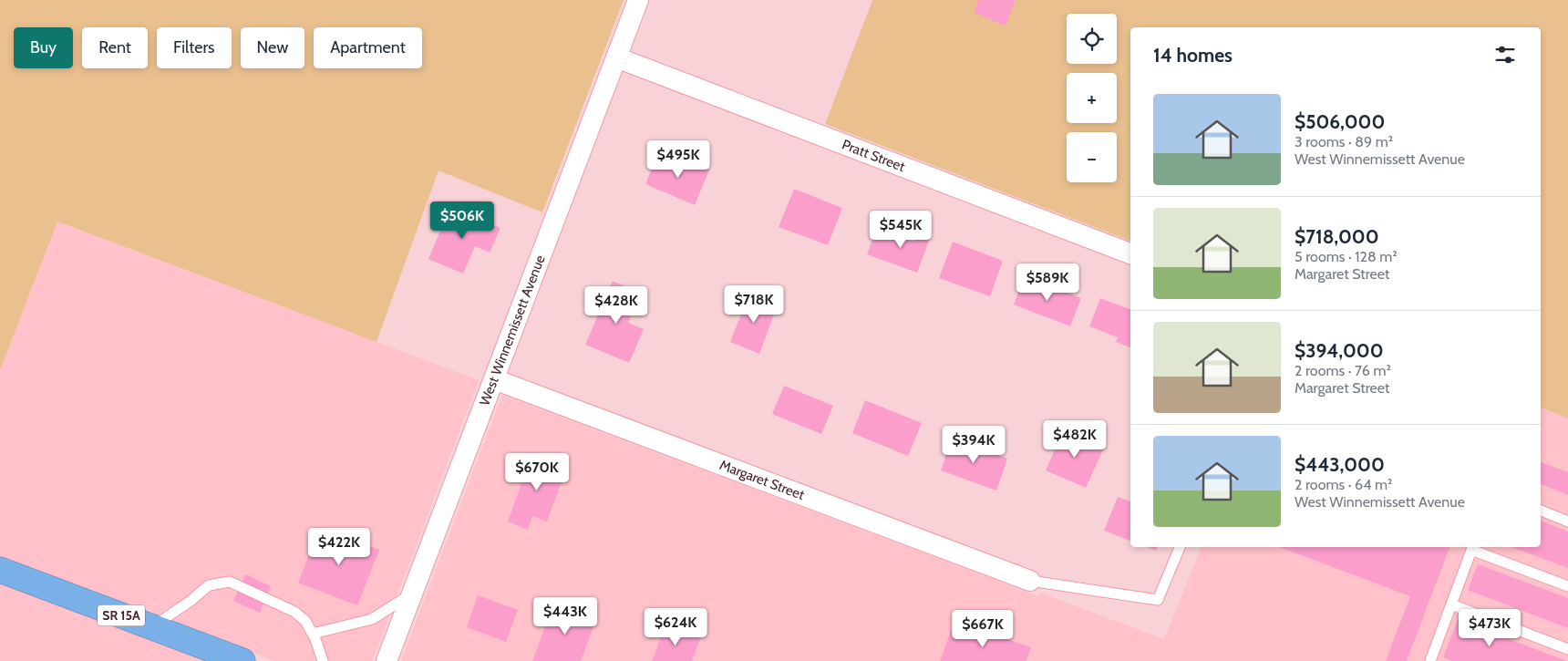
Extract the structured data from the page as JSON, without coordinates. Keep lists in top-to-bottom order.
{
  "streets": {
    "highway": ["SR 15A"],
    "street": ["Pratt Street", "West Winnemissett Avenue", "Margaret Street"]
  },
  "crossings": [
    ["Pratt Street", "West Winnemissett Avenue"],
    ["West Winnemissett Avenue", "Margaret Street"]
  ],
  "page": {
    "map_buttons": ["+", "−"],
    "chip": [
      "Buy",
      "Rent",
      "Filters",
      "New",
      "Apartment"
    ],
    "heading": "14 homes",
    "list": [
      {
        "name": "$506,000",
        "note": "3 rooms · 89 m² · West Winnemissett Avenue"
      },
      {
        "name": "$718,000",
        "note": "5 rooms · 128 m² · Margaret Street"
      },
      {
        "name": "$394,000",
        "note": "2 rooms · 76 m² · Margaret Street"
      },
      {
        "name": "$443,000",
        "note": "2 rooms · 64 m² · West Winnemissett Avenue"
      }
    ],
    "price": [
      "$495K",
      "$506K",
      "$545K",
      "$589K",
      "$718K",
      "$428K",
      "$482K",
      "$394K",
      "$670K",
      "$422K",
      "$443K",
      "$624K",
      "$473K",
      "$667K"
    ]
  }
}
